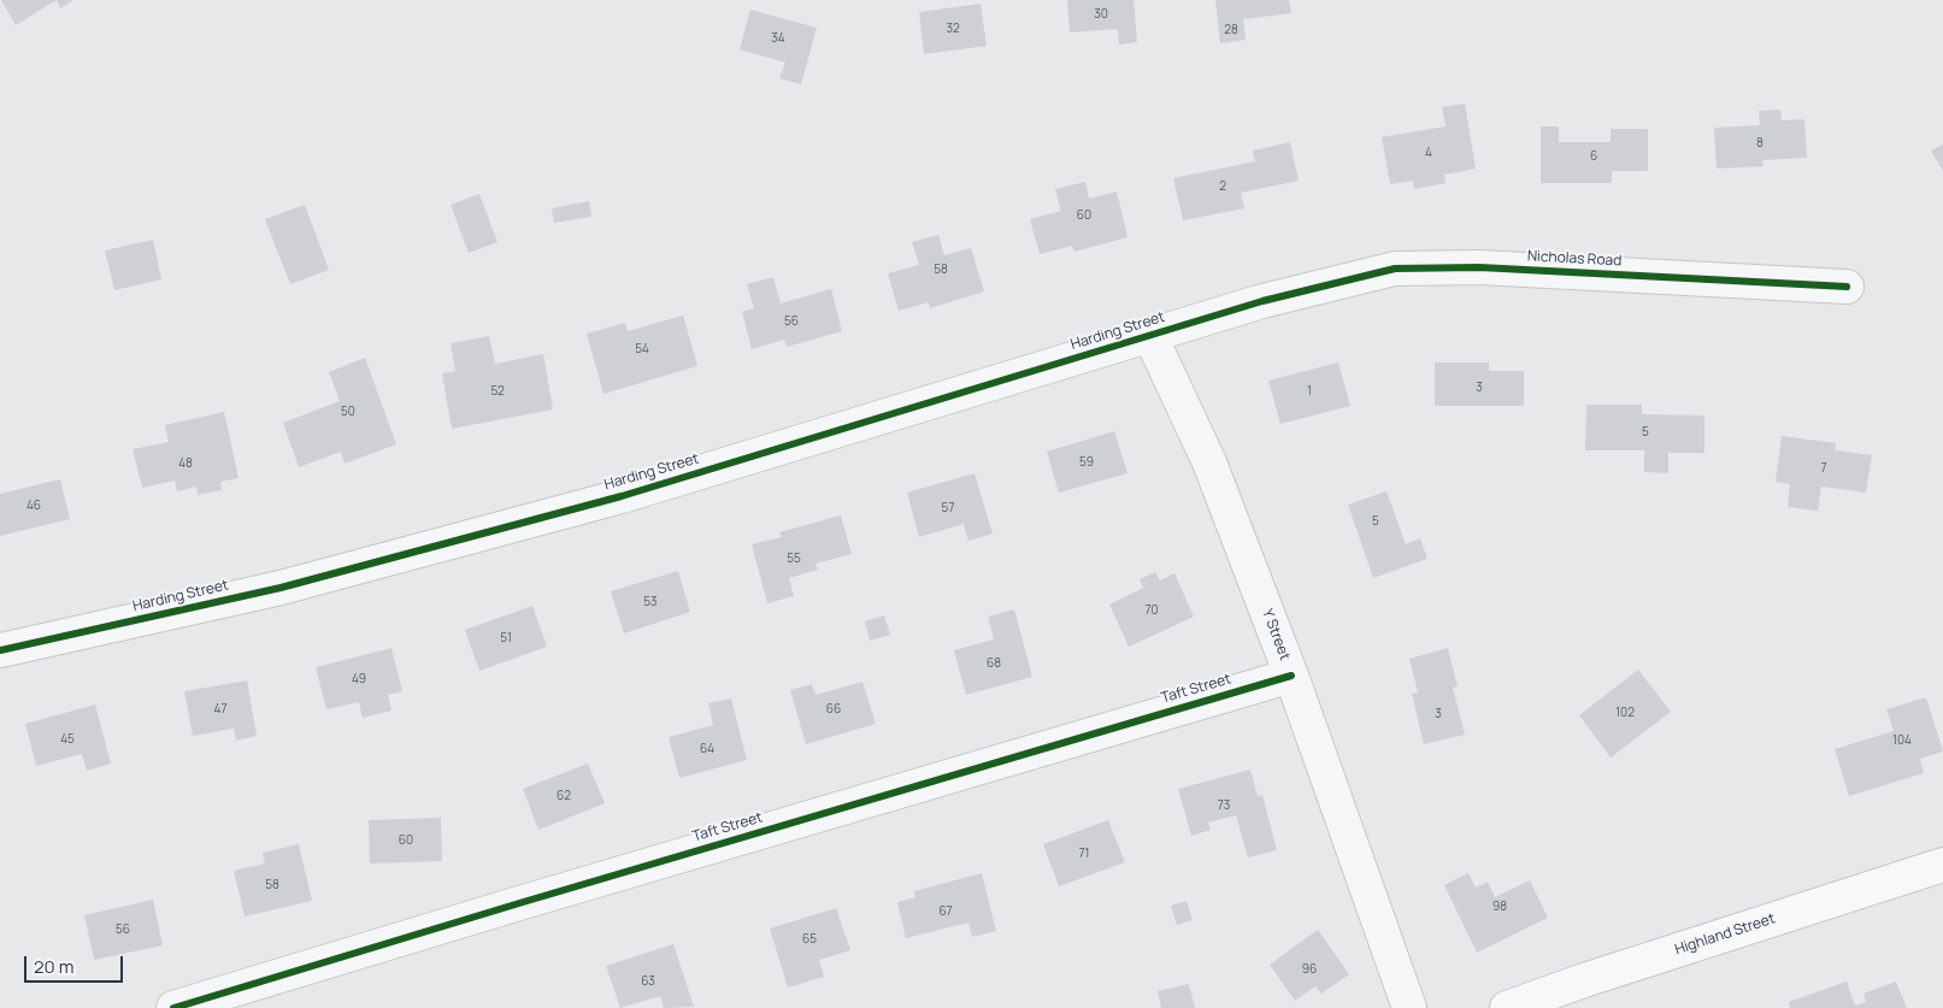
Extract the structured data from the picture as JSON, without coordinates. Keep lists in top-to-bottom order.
{
  "streets": {
    "street": [
      "Nicholas Road",
      "Harding Street",
      "Y Street",
      "Taft Street",
      "Highland Street"
    ]
  },
  "crossings": [
    ["Nicholas Road", "Harding Street"],
    ["Harding Street", "Y Street"],
    ["Y Street", "Taft Street"]
  ],
  "house_numbers": [
    "30",
    "32",
    "28",
    "34",
    "8",
    "4",
    "6",
    "2",
    "60",
    "58",
    "56",
    "54",
    "3",
    "52",
    "1",
    "50",
    "5",
    "59",
    "48",
    "7",
    "46",
    "57",
    "5",
    "55",
    "53",
    "70",
    "51",
    "68",
    "49",
    "47",
    "66",
    "102",
    "3",
    "45",
    "104",
    "64",
    "62",
    "73",
    "60",
    "71",
    "58",
    "98",
    "67",
    "56",
    "65",
    "96",
    "63"
  ],
  "scale_bar": "20 m"
}
